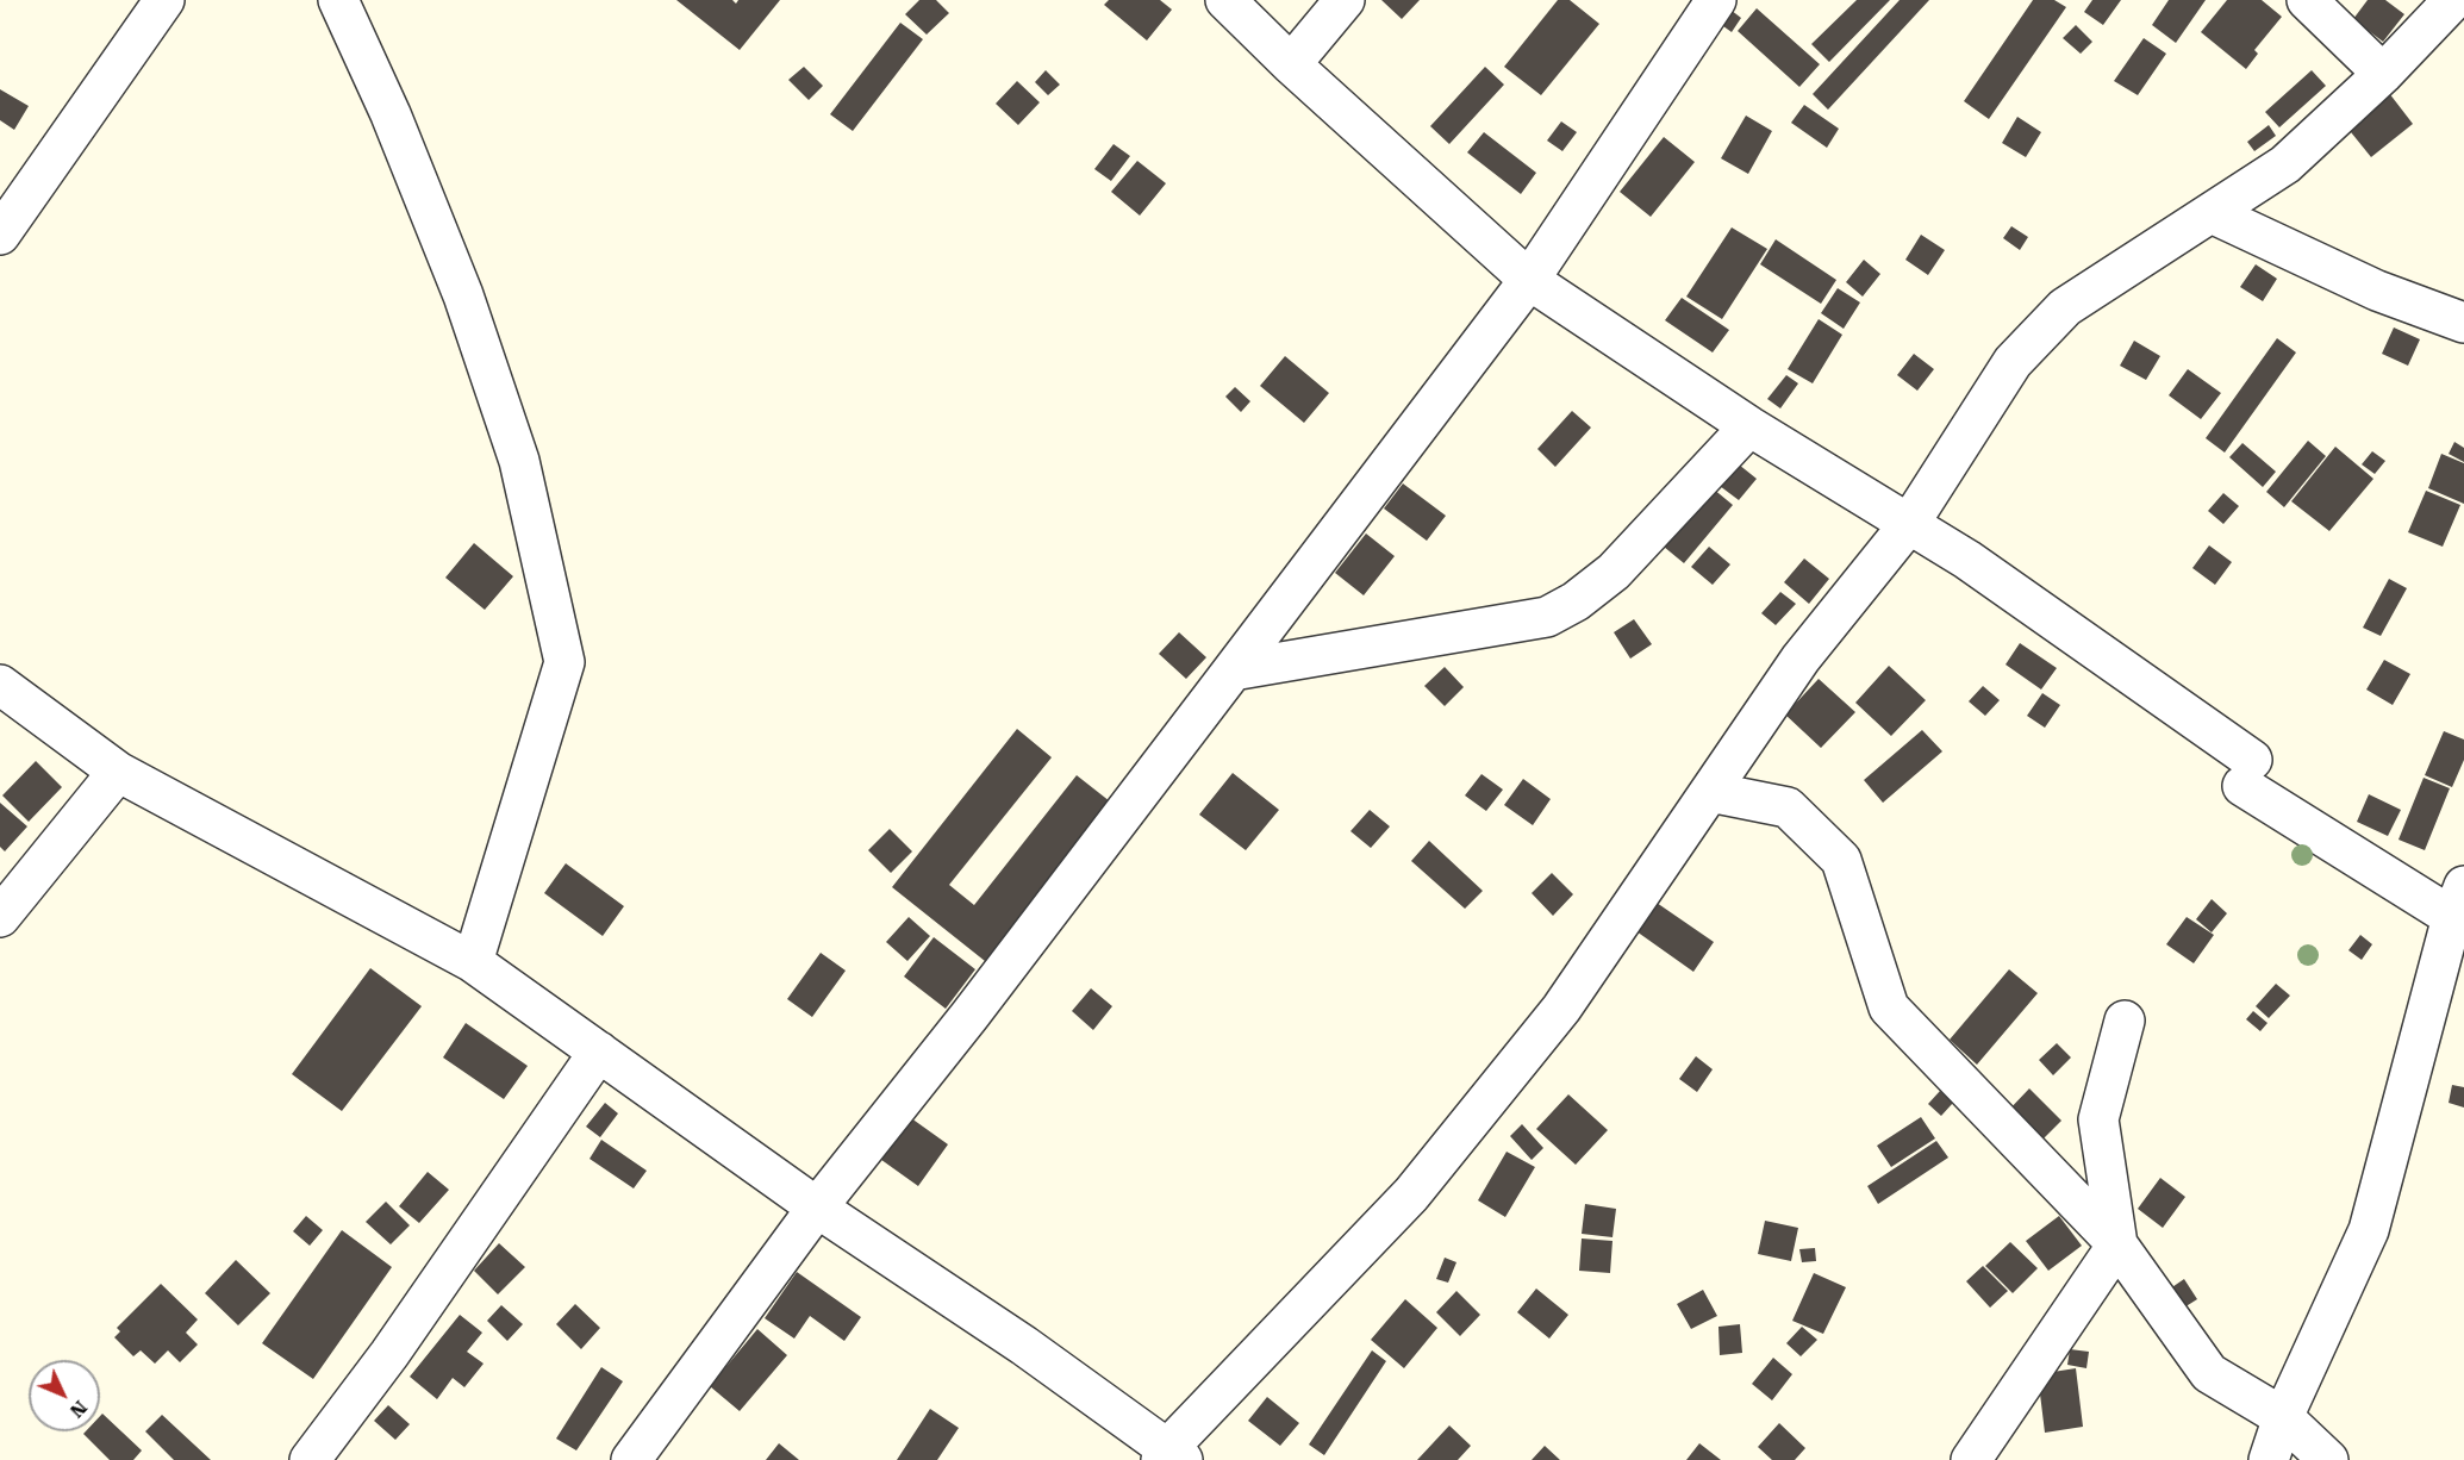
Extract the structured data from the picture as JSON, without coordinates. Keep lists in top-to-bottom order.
{
  "north": "bottom right"
}
